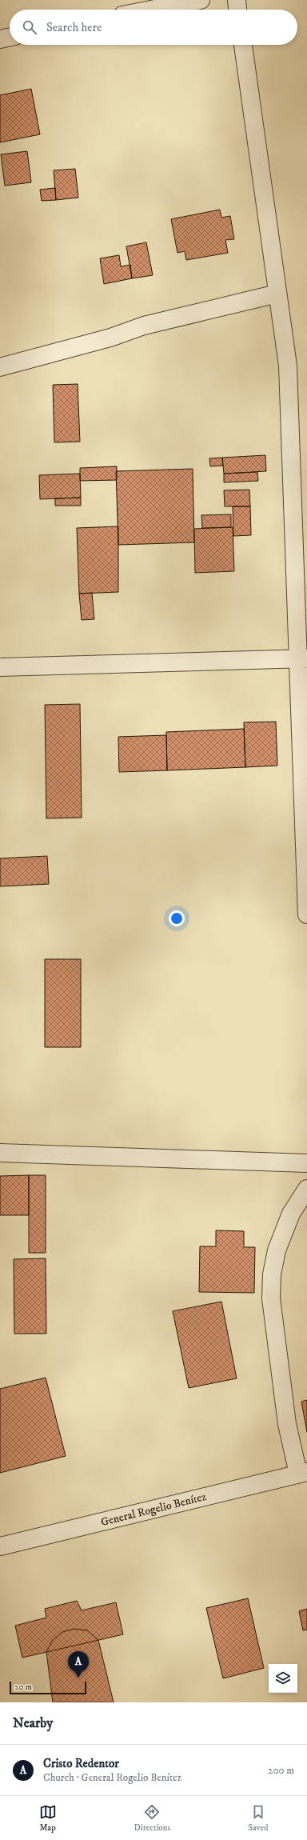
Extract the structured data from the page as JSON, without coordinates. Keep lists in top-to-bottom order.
{
  "streets": {
    "street": ["General Rogelio Benítez"]
  },
  "scale_bar": "20 m",
  "page": {
    "search": "Search here",
    "pins": "A",
    "scale": "20 m",
    "heading": "Nearby",
    "list": [
      {
        "mark": "A",
        "name": "Cristo Redentor",
        "note": "Church · General Rogelio Benítez",
        "value": "200 m"
      }
    ],
    "nav": ["Map", "Directions", "Saved"]
  }
}
